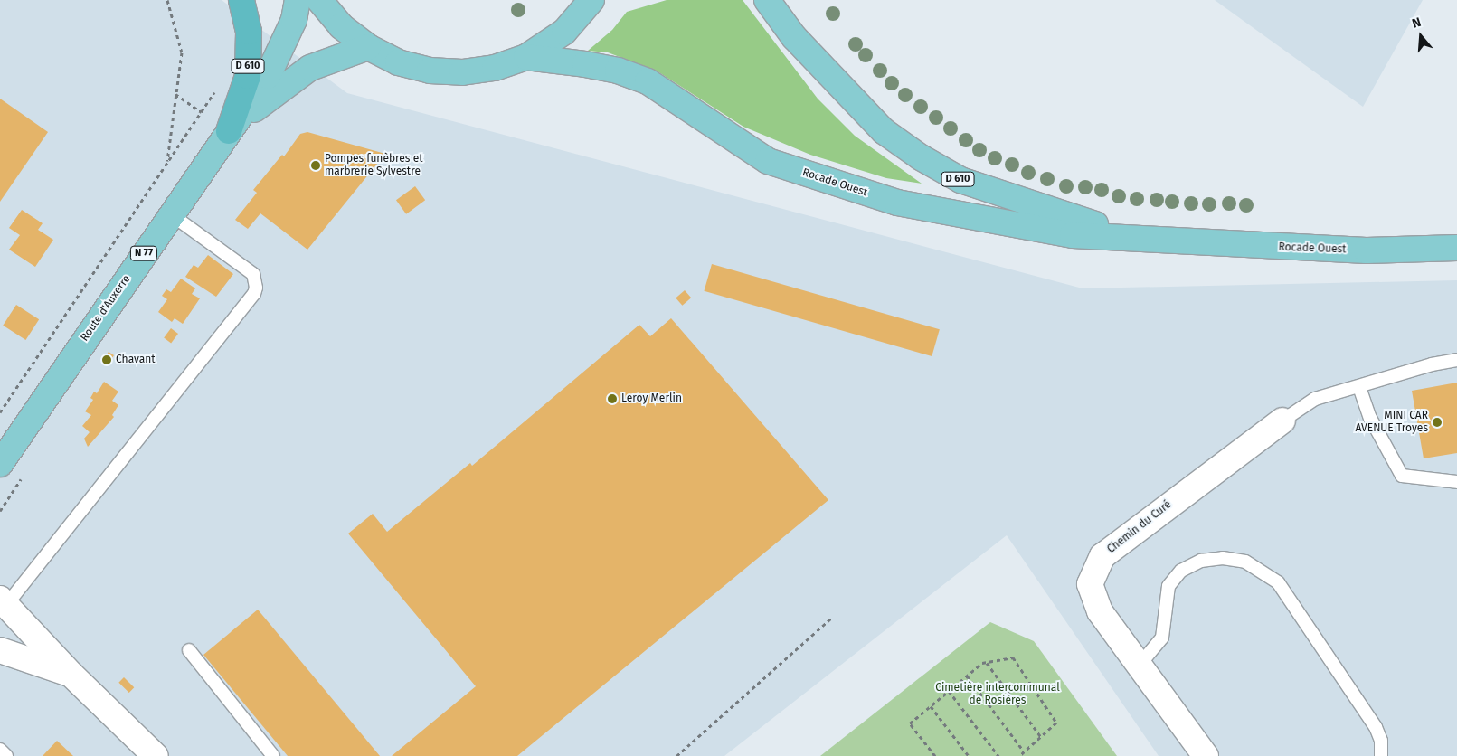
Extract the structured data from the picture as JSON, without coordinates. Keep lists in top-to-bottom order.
{
  "streets": {
    "highway": ["D 610"],
    "main road": ["Rocade Ouest", "N 77", "Route d'Auxerre"],
    "street": ["Chemin du Curé"]
  },
  "crossings": [
    ["D 610", "Route d'Auxerre"]
  ],
  "parks": ["Cimetière intercommunal de Rosières"],
  "places": [
    "Pompes funèbres et marbrerie Sylvestre",
    "Chavant",
    "Leroy Merlin",
    "MINI CAR AVENUE Troyes"
  ],
  "north": "top"
}
